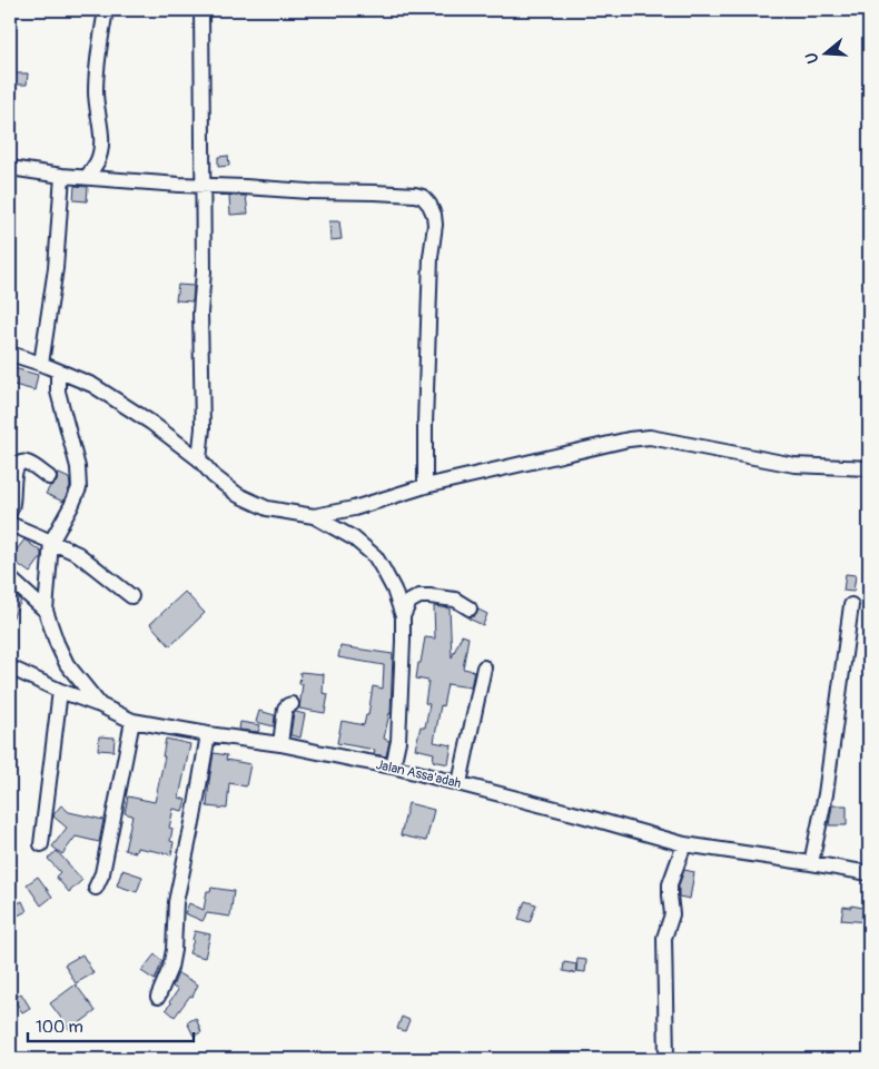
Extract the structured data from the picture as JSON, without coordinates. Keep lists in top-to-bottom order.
{
  "streets": {
    "street": ["Jalan Assa'adah"]
  },
  "scale_bar": "100 m",
  "north": "left"
}
